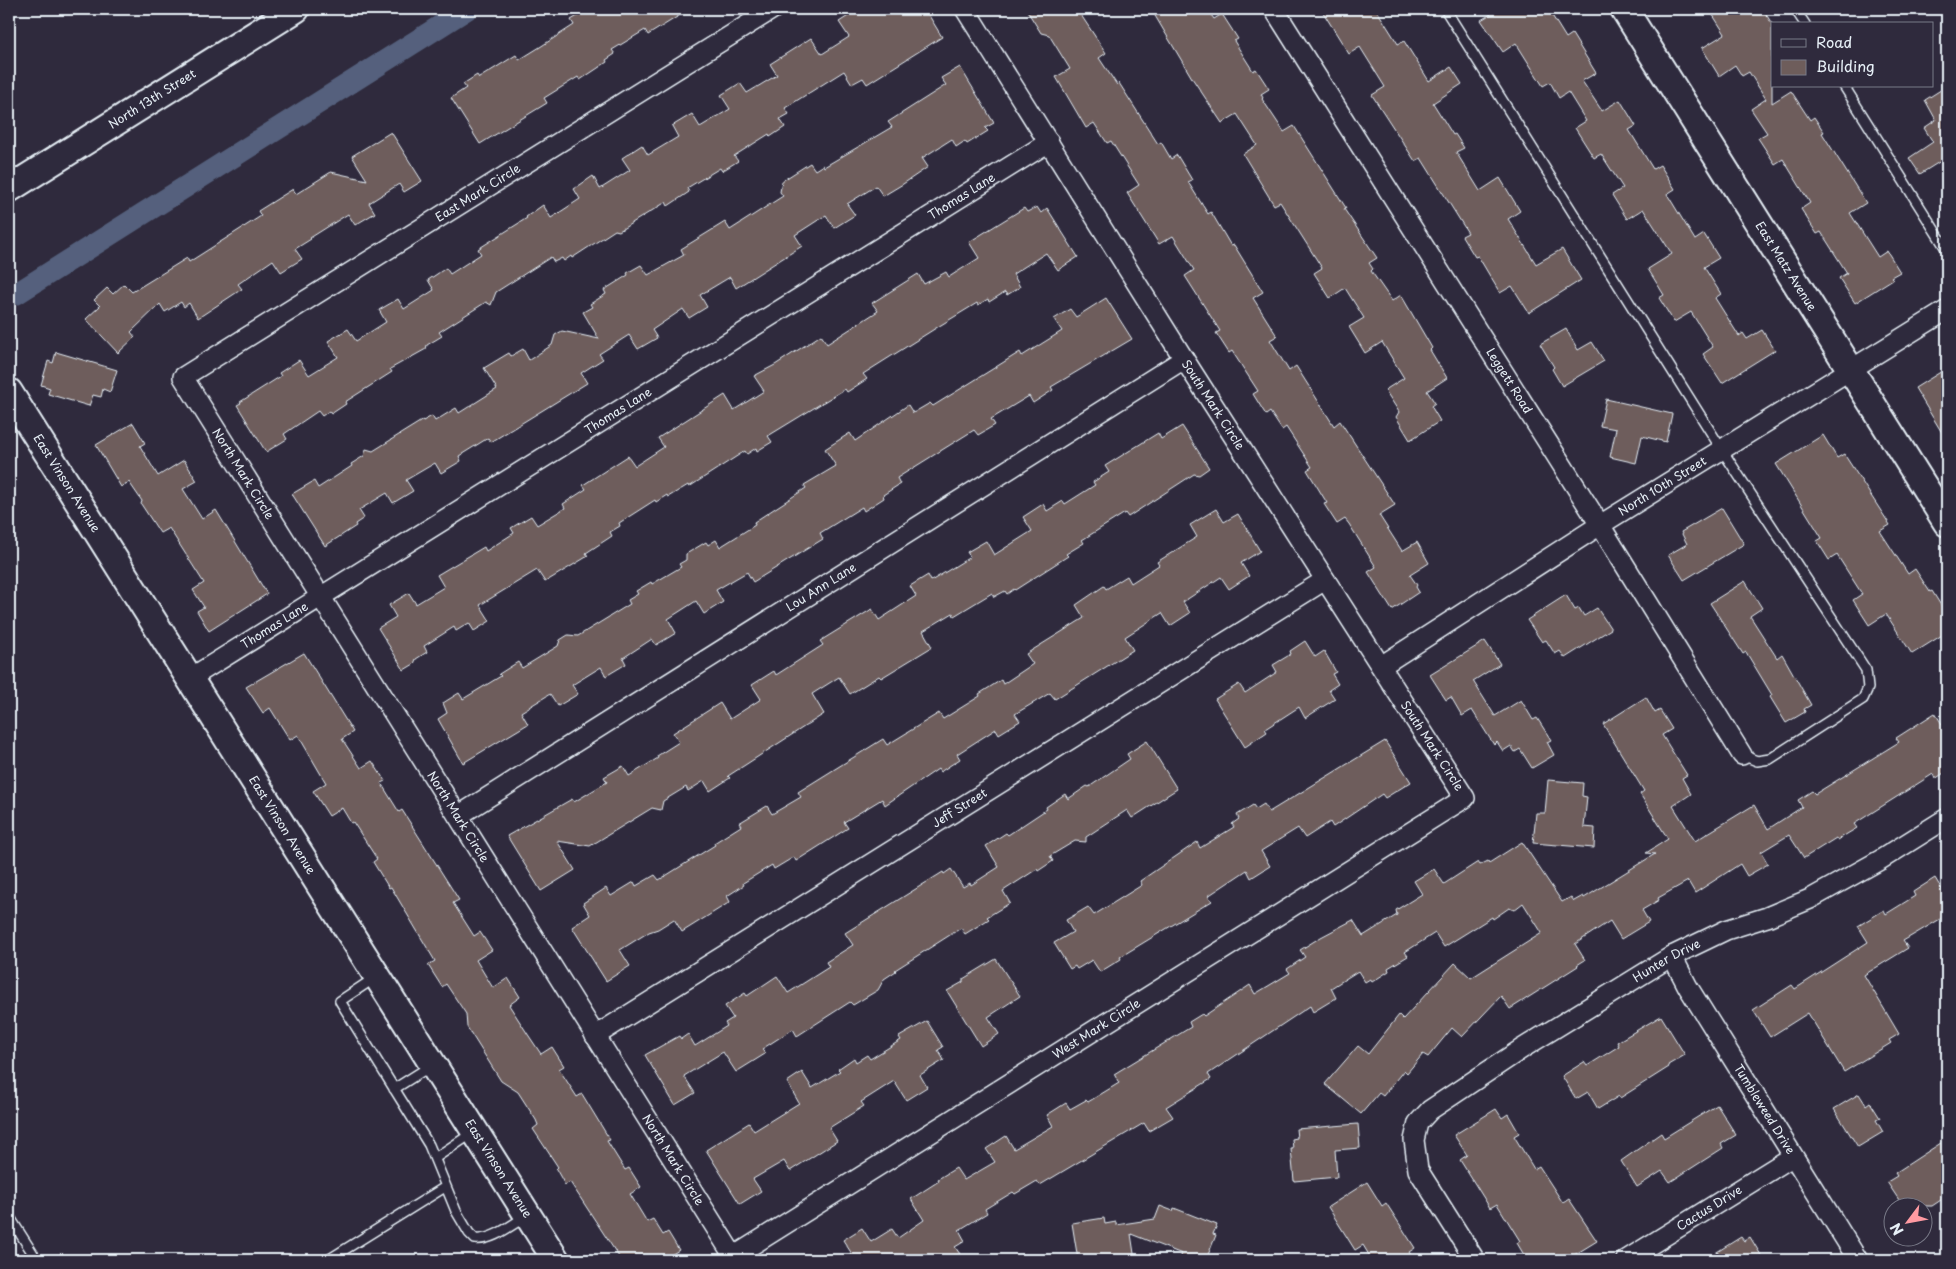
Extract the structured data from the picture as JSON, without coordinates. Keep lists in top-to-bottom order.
{
  "streets": {
    "street": [
      "North 13th Street",
      "East Mark Circle",
      "Thomas Lane",
      "East Matz Avenue",
      "Leggett Road",
      "South Mark Circle",
      "North Mark Circle",
      "East Vinson Avenue",
      "North 10th Street",
      "Lou Ann Lane",
      "Jeff Street",
      "Hunter Drive",
      "West Mark Circle",
      "Tumbleweed Drive",
      "Cactus Drive"
    ]
  },
  "crossings": [
    ["East Mark Circle", "North Mark Circle"],
    ["Thomas Lane", "South Mark Circle"],
    ["Thomas Lane", "North Mark Circle"],
    ["Thomas Lane", "East Vinson Avenue"],
    ["East Matz Avenue", "North 10th Street"],
    ["Leggett Road", "North 10th Street"],
    ["South Mark Circle", "North 10th Street"],
    ["South Mark Circle", "Lou Ann Lane"],
    ["South Mark Circle", "Jeff Street"],
    ["South Mark Circle", "West Mark Circle"],
    ["North Mark Circle", "Lou Ann Lane"],
    ["North Mark Circle", "Jeff Street"],
    ["North Mark Circle", "West Mark Circle"],
    ["Hunter Drive", "Tumbleweed Drive"],
    ["Tumbleweed Drive", "Cactus Drive"]
  ],
  "legend": ["Road", "Building"],
  "north": "bottom left"
}
